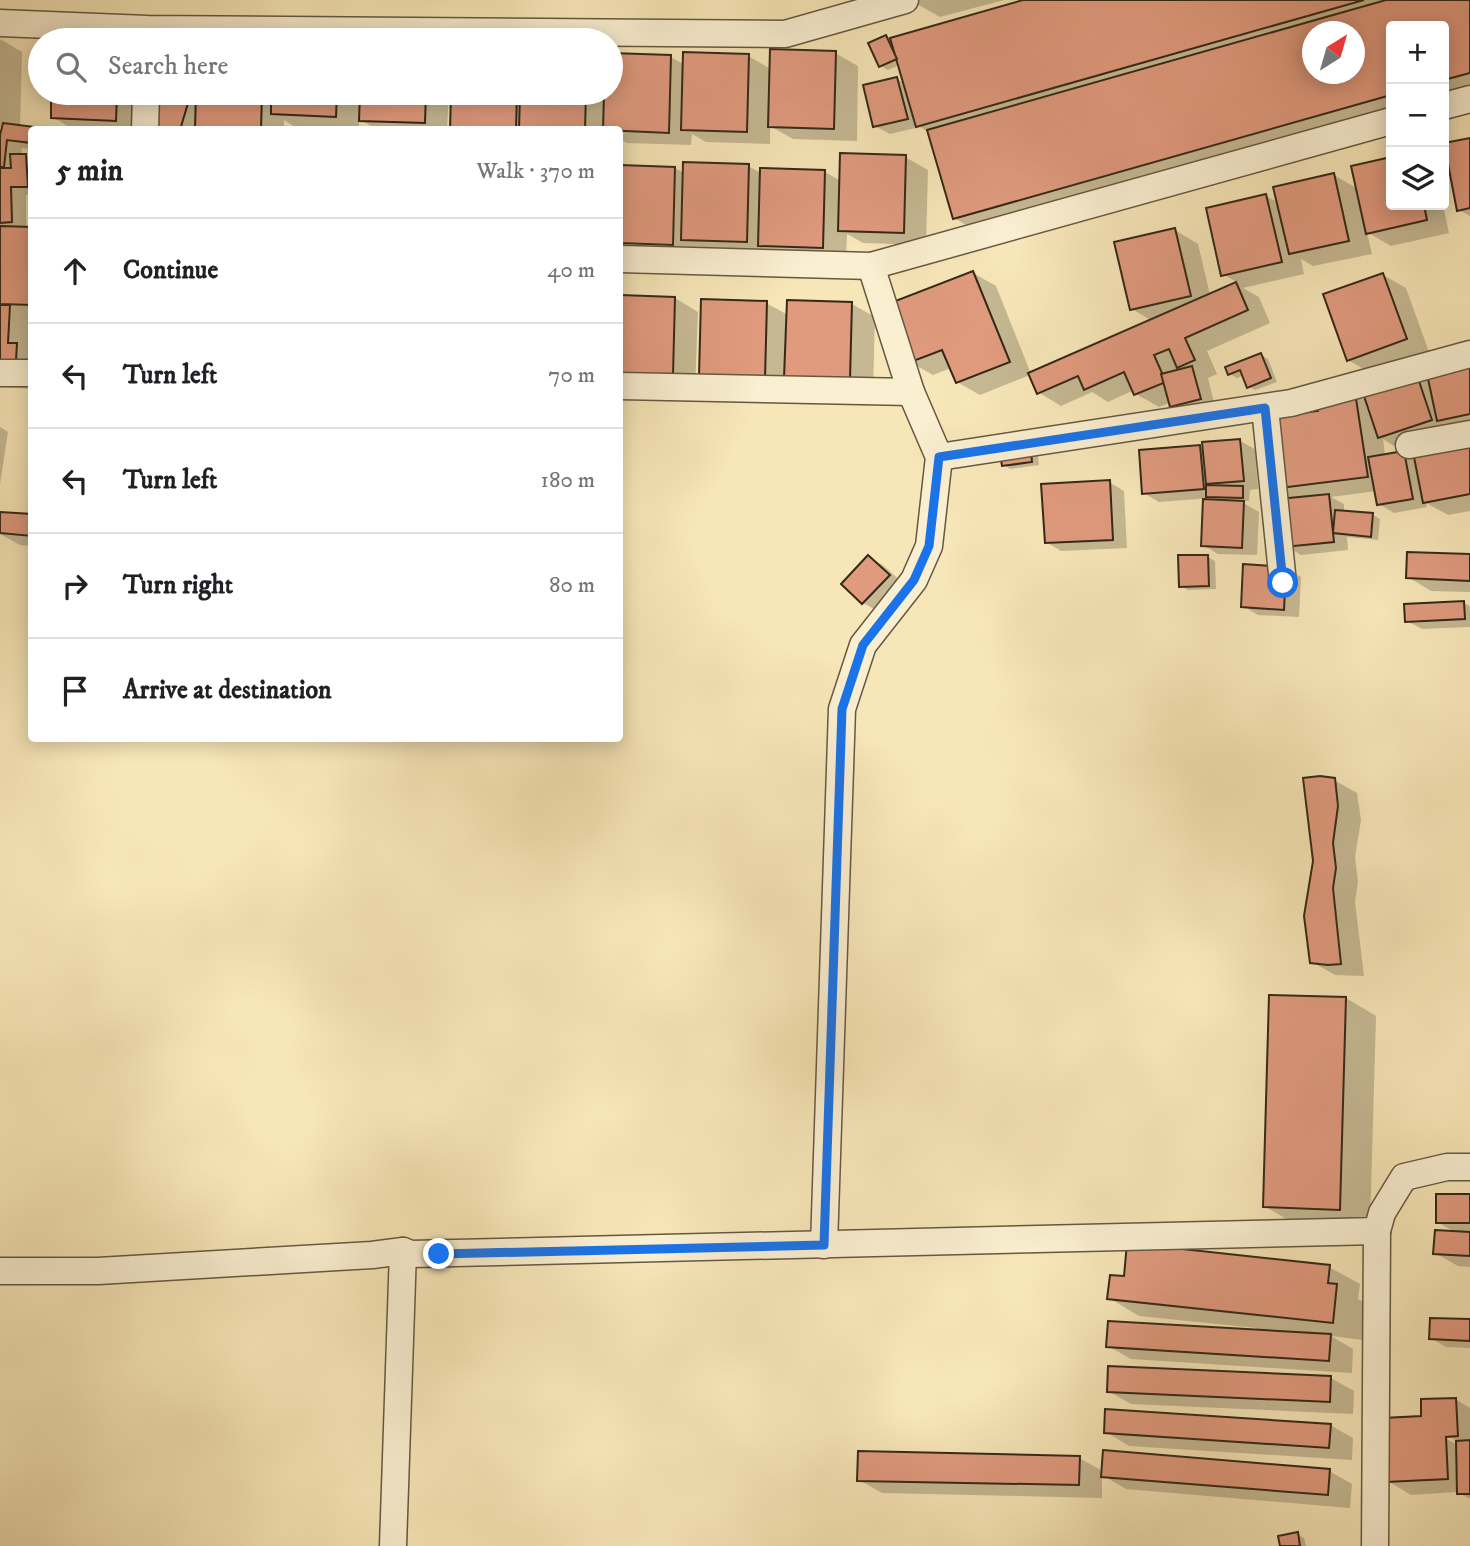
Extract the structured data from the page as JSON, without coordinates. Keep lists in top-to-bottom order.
{
  "north": "top right",
  "page": {
    "map_buttons": ["+", "−"],
    "search": "Search here",
    "heading": ["5 min", "Walk · 370 m"],
    "list": [
      ["Continue", "40 m"],
      ["Turn left", "70 m"],
      ["Turn left", "180 m"],
      ["Turn right", "80 m"],
      "Arrive at destination"
    ]
  }
}
